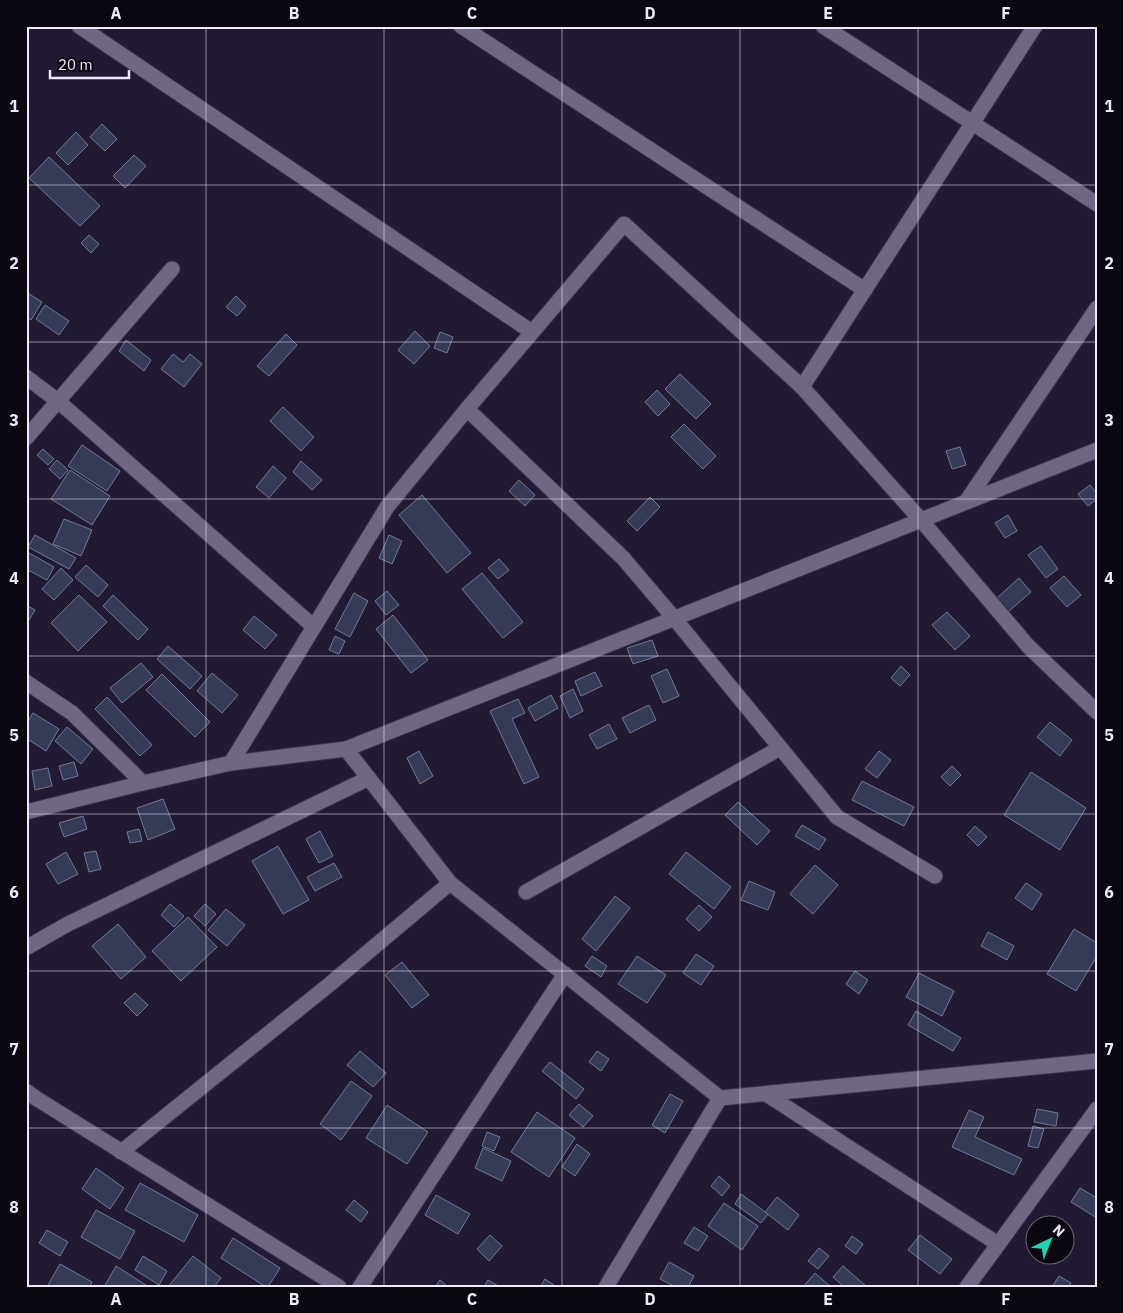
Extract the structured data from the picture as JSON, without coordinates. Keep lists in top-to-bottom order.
{
  "scale_bar": "20 m",
  "north": "top right",
  "grid": {
    "columns": [
      "A",
      "B",
      "C",
      "D",
      "E",
      "F"
    ],
    "rows": [
      "1",
      "2",
      "3",
      "4",
      "5",
      "6",
      "7",
      "8"
    ]
  }
}
